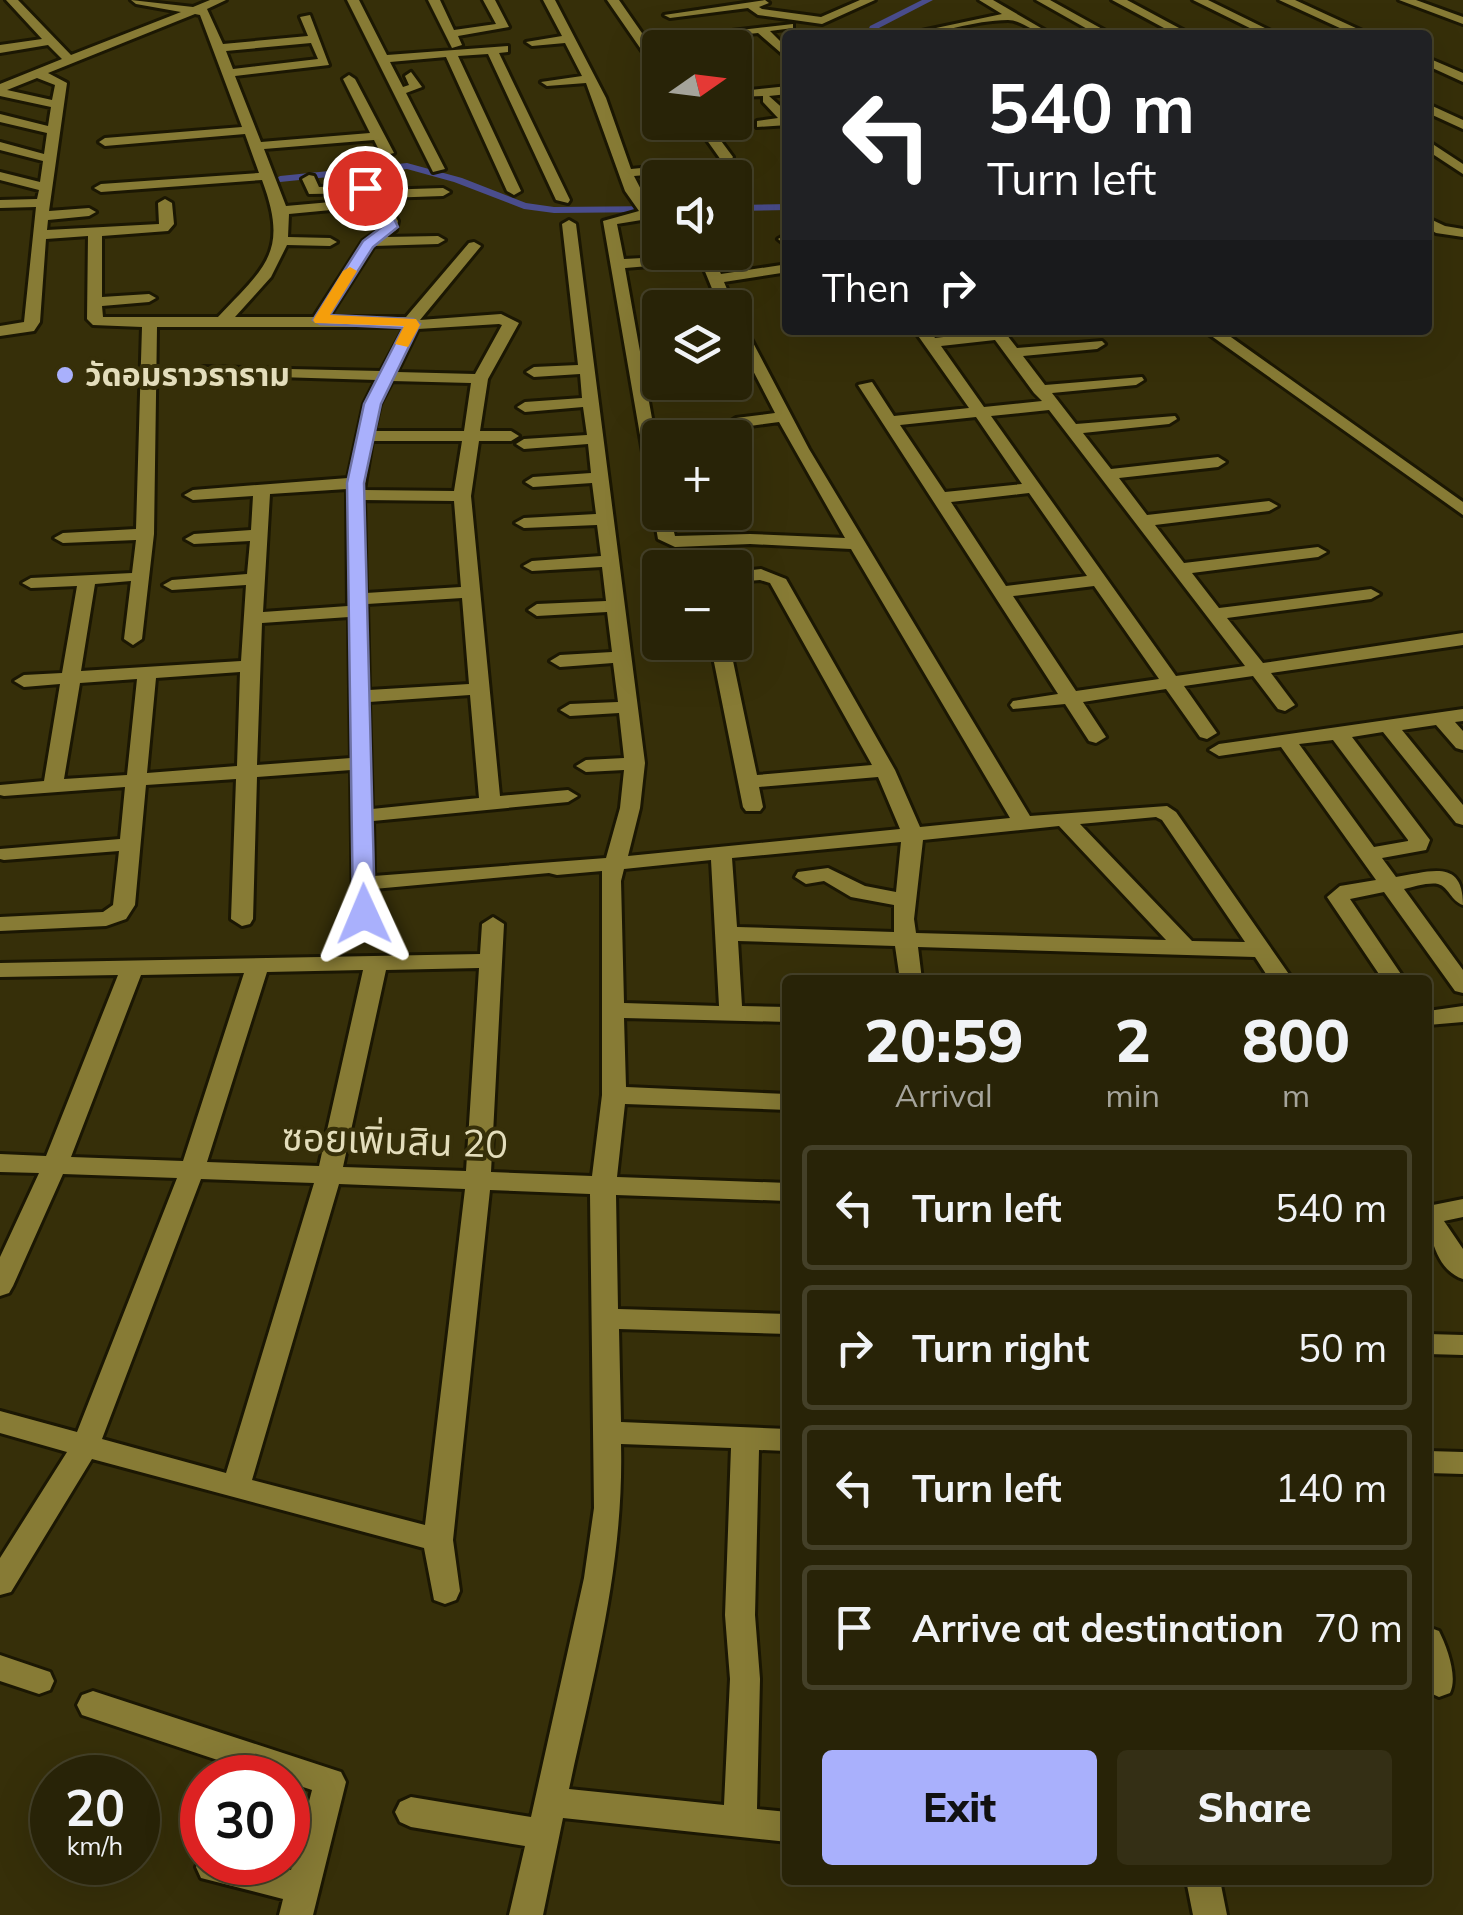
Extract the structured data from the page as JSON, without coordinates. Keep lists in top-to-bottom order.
{
  "streets": {
    "street": ["ซอยเพิ่มสิน 20"]
  },
  "places": ["วัดอมราวราราม"],
  "north": "right",
  "page": {
    "map_buttons": ["+", "−"],
    "turn": ["540 m", "Turn left"],
    "then": "Then",
    "eta": [
      "20:59",
      "Arrival",
      "2",
      "min",
      "800",
      "m"
    ],
    "list": [
      {
        "name": "Turn left",
        "value": "540 m"
      },
      {
        "name": "Turn right",
        "value": "50 m"
      },
      {
        "name": "Turn left",
        "value": "140 m"
      },
      {
        "name": "Arrive at destination",
        "value": "70 m"
      }
    ],
    "buttons": ["Exit", "Share"],
    "speed": "20 km/h",
    "limit": "30"
  }
}
